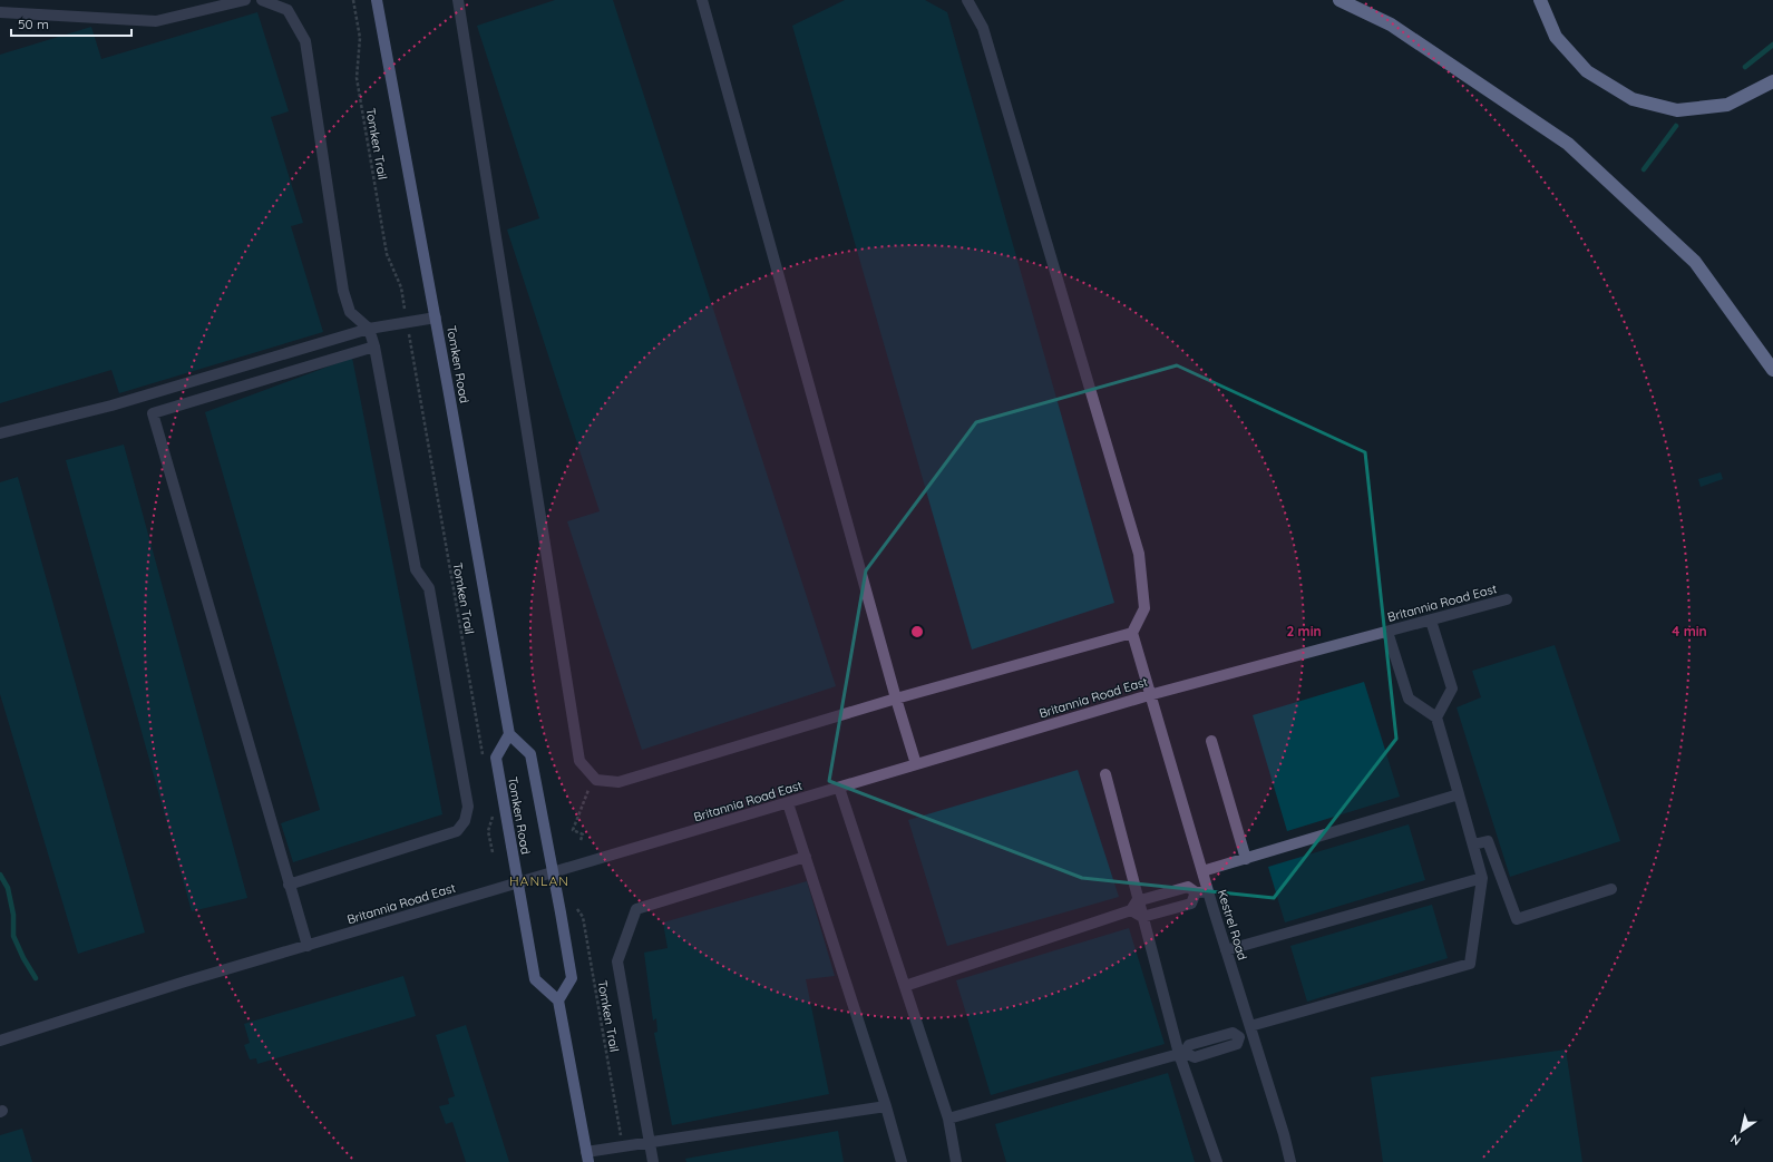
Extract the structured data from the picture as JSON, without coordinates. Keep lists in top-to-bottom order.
{
  "streets": {
    "main road": ["Tomken Road"],
    "street": ["Britannia Road East", "Kestrel Road"],
    "path": ["Tomken Trail"]
  },
  "crossings": [
    ["Tomken Road", "Britannia Road East"],
    ["Britannia Road East", "Kestrel Road"]
  ],
  "districts": ["HANLAN"],
  "scale_bar": "50 m",
  "north": "bottom left",
  "rings": ["2 min", "4 min"]
}
